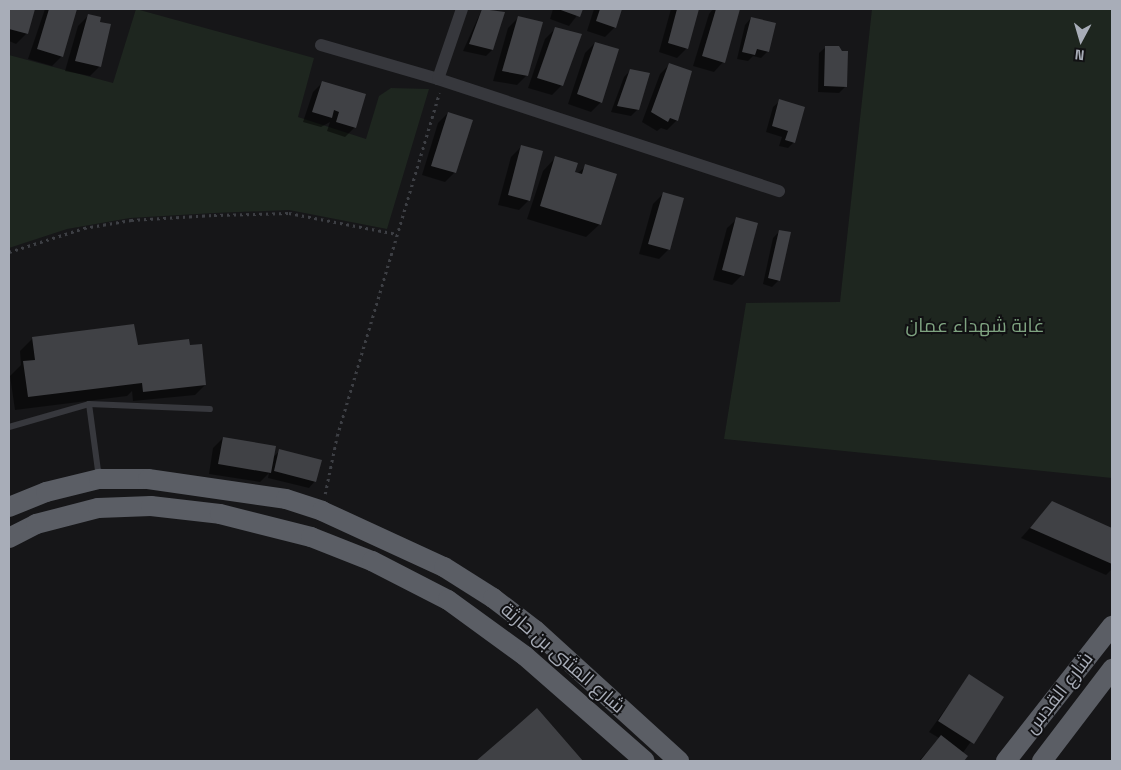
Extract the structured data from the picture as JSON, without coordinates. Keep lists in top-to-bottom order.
{
  "streets": {
    "highway": ["شارع المثنى بن حارثة", "شارع القدس"]
  },
  "parks": ["غابة شهداء عمان"],
  "north": "bottom"
}
